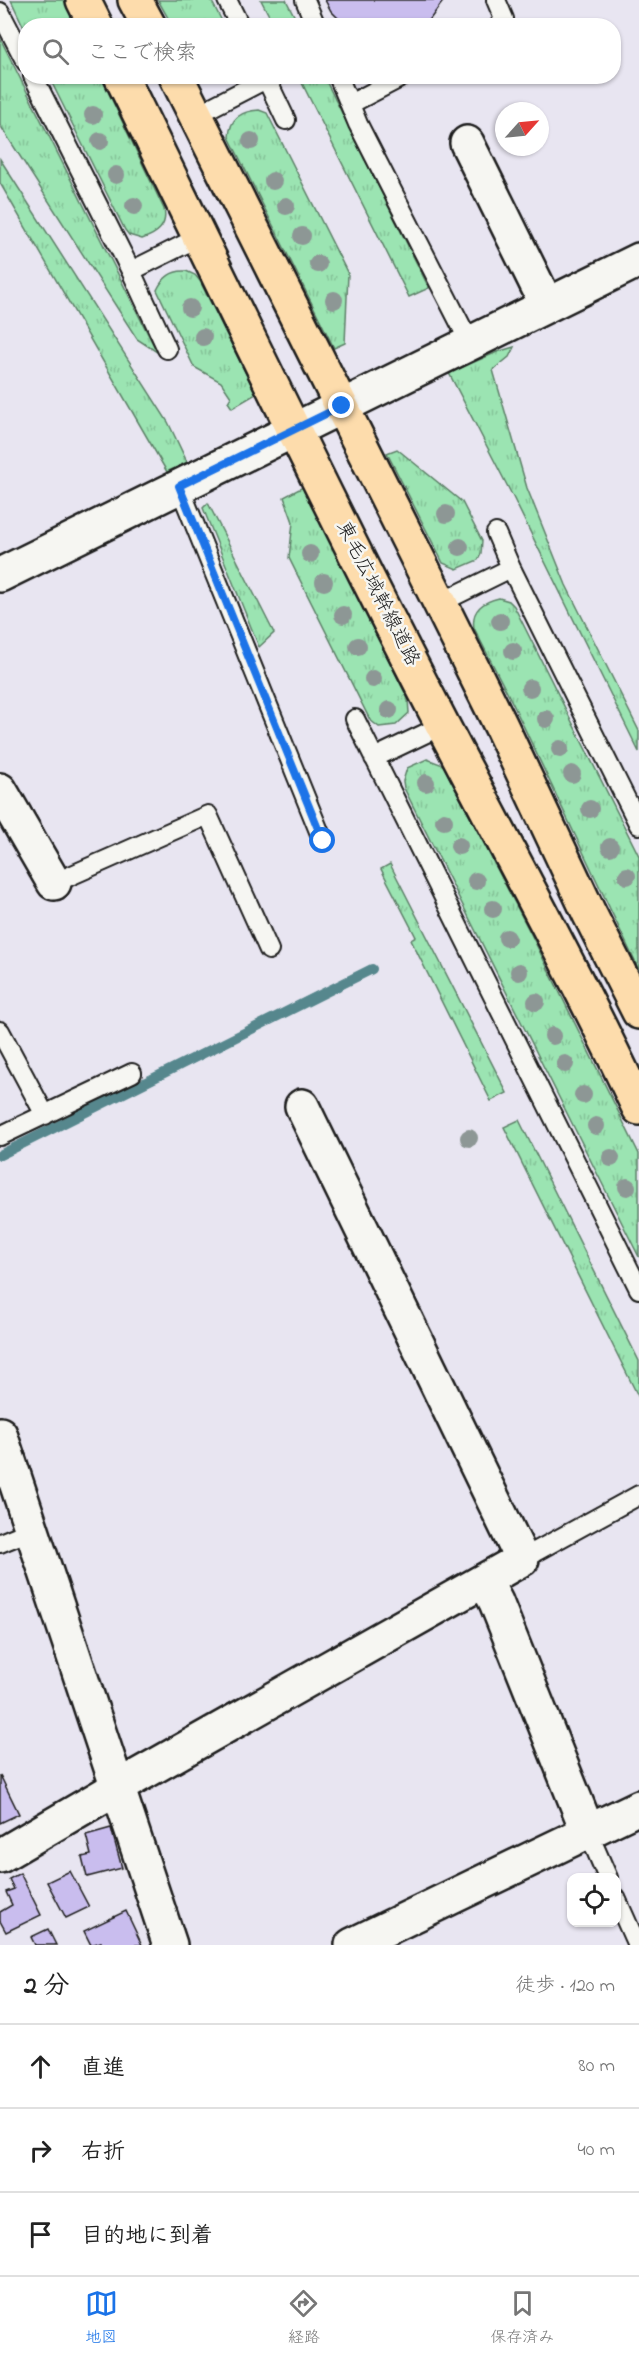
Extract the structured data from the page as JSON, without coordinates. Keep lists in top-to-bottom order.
{
  "streets": {
    "highway": ["東毛広域幹線道路"]
  },
  "north": "top right",
  "page": {
    "search": "ここで検索",
    "heading": ["2 分", "徒歩 · 120 m"],
    "list": [
      ["直進", "80 m"],
      ["右折", "40 m"],
      "目的地に到着"
    ],
    "nav": ["地図", "経路", "保存済み"]
  }
}
